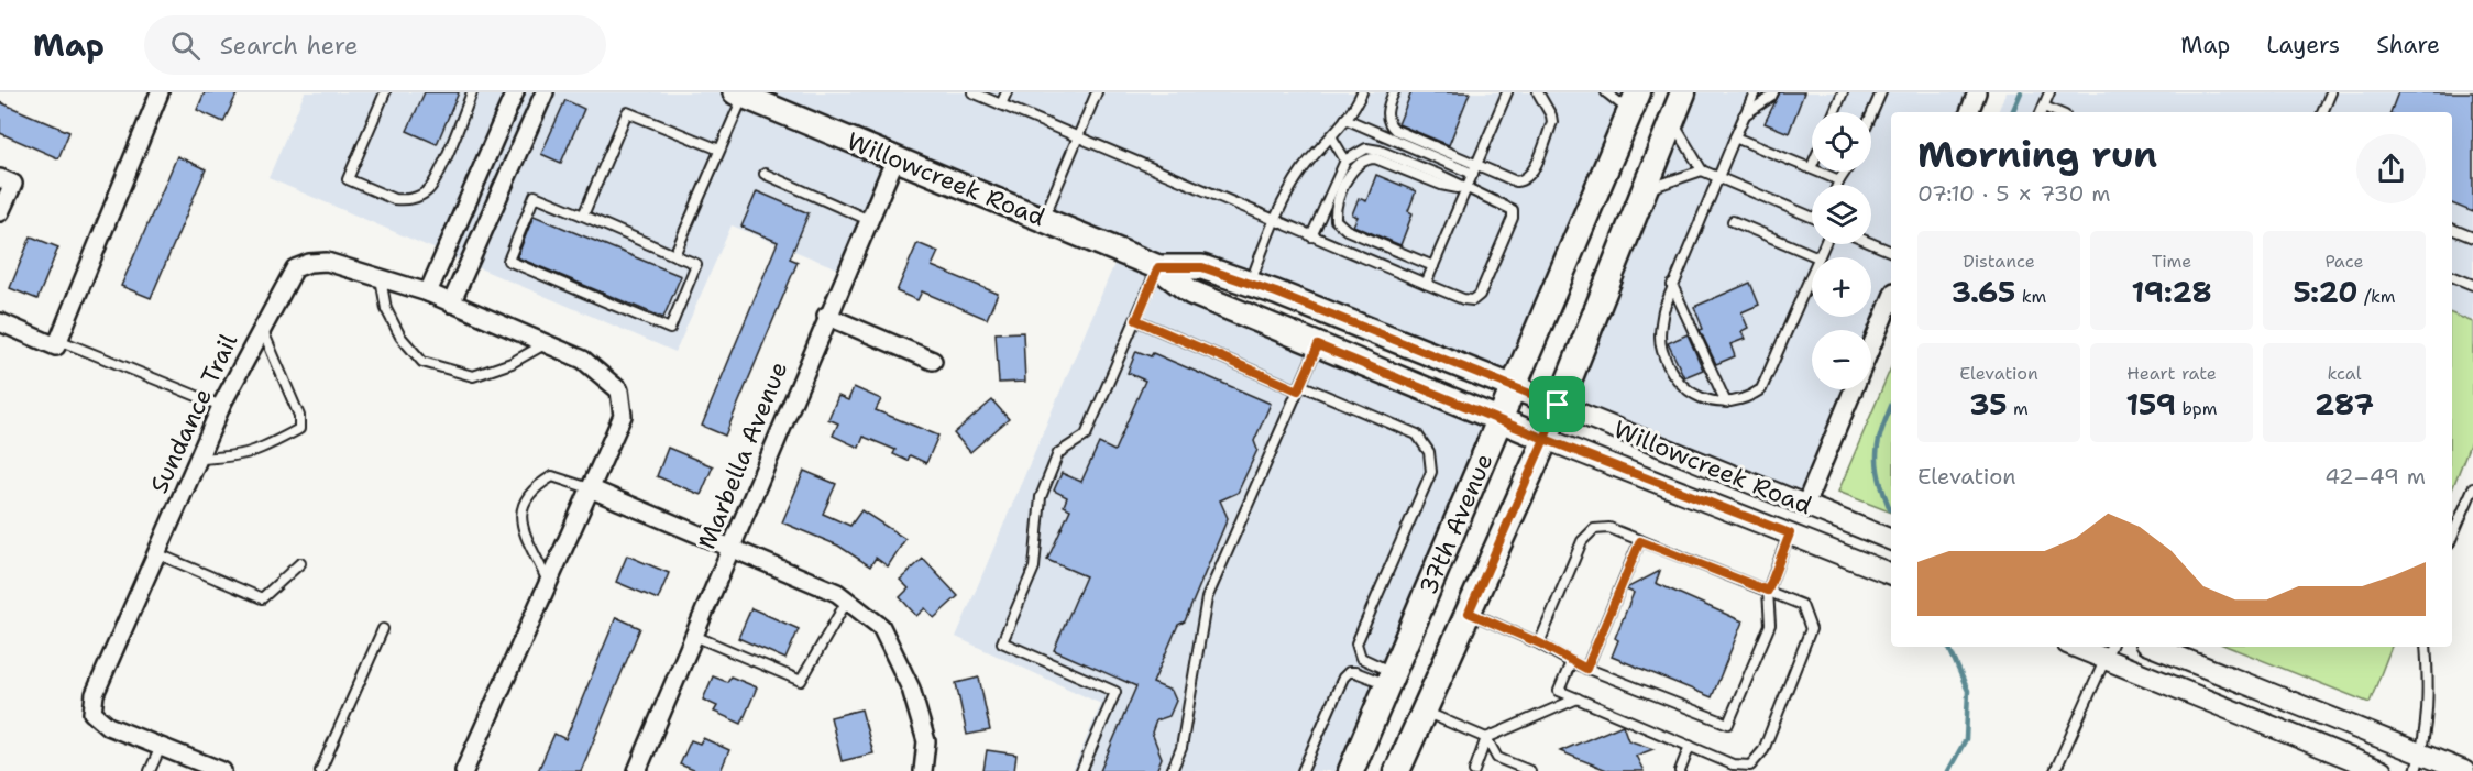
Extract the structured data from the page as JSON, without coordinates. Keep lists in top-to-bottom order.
{
  "streets": {
    "main road": ["Willowcreek Road", "37th Avenue"],
    "street": ["Sundance Trail", "Marbella Avenue"]
  },
  "crossings": [
    ["Willowcreek Road", "Marbella Avenue"],
    ["Willowcreek Road", "37th Avenue"]
  ],
  "page": {
    "header": "Map",
    "search": "Search here",
    "nav": ["Map", "Layers", "Share"],
    "map_buttons": ["+", "−"],
    "heading": ["Morning run", "07:10 · 5 × 730 m"],
    "stats": [
      ["Distance", "3.65 km"],
      ["Time", "19:28"],
      ["Pace", "5:20 /km"],
      ["Elevation", "35 m"],
      ["Heart rate", "159 bpm"],
      ["kcal", "287"]
    ],
    "chart": ["Elevation", "42–49 m"]
  }
}
